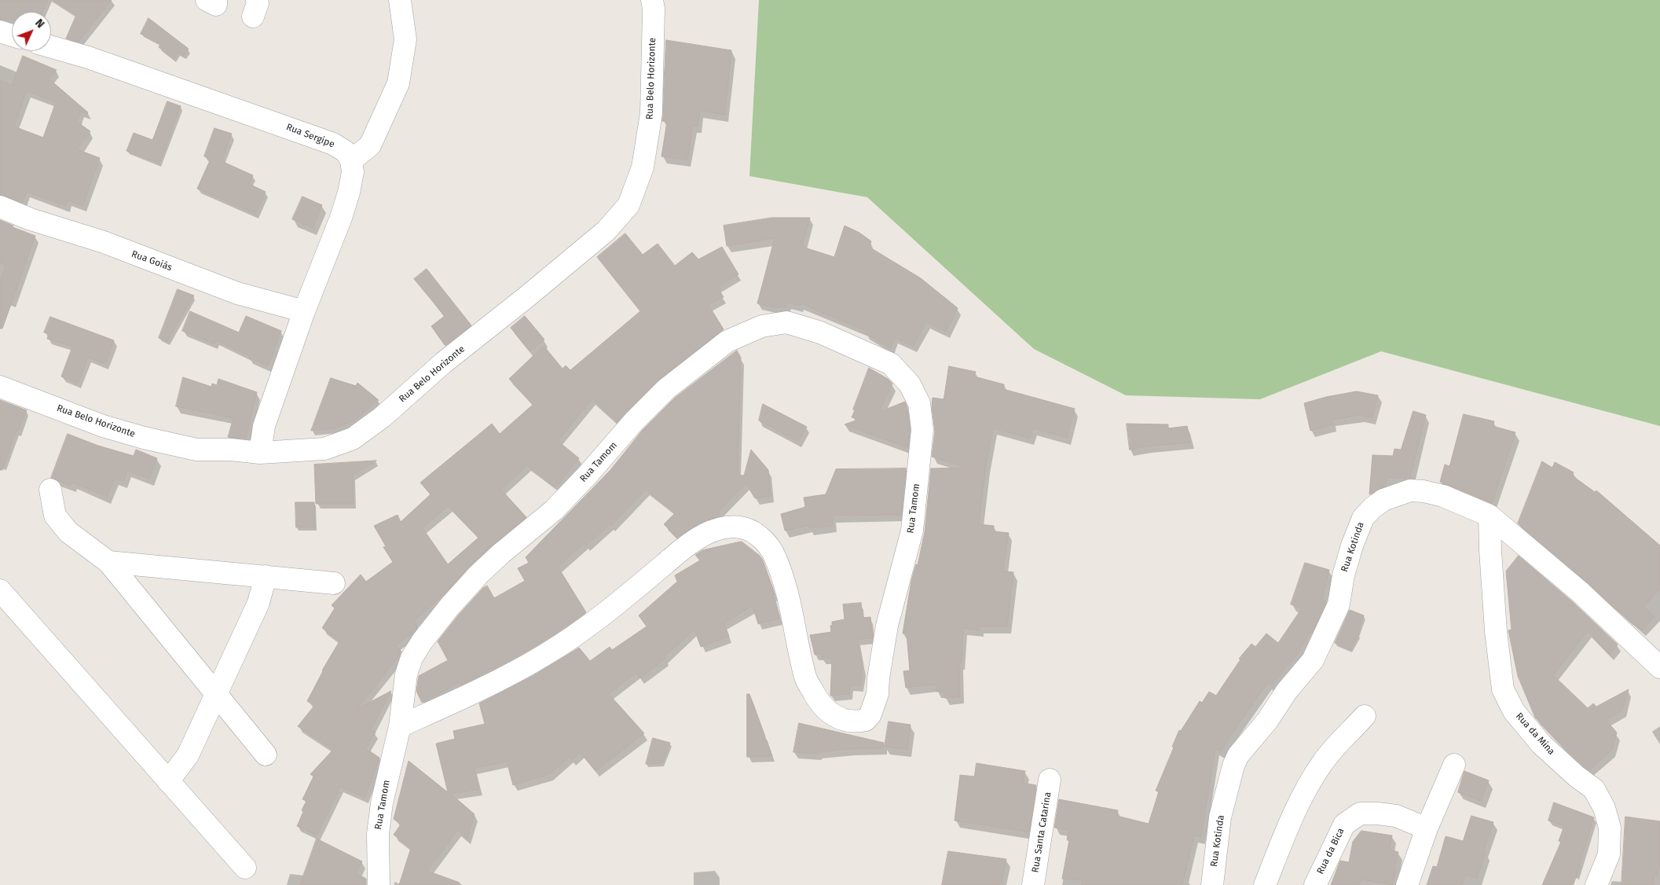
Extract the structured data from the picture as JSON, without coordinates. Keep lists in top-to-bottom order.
{
  "streets": {
    "street": [
      "Rua Belo Horizonte",
      "Rua Sergipe",
      "Rua Goiás",
      "Rua Tamom",
      "Rua Kotinda",
      "Rua da Mina",
      "Rua Santa Catarina",
      "Rua da Bica"
    ]
  },
  "crossings": [
    ["Rua Kotinda", "Rua da Mina"]
  ],
  "north": "top right"
}
